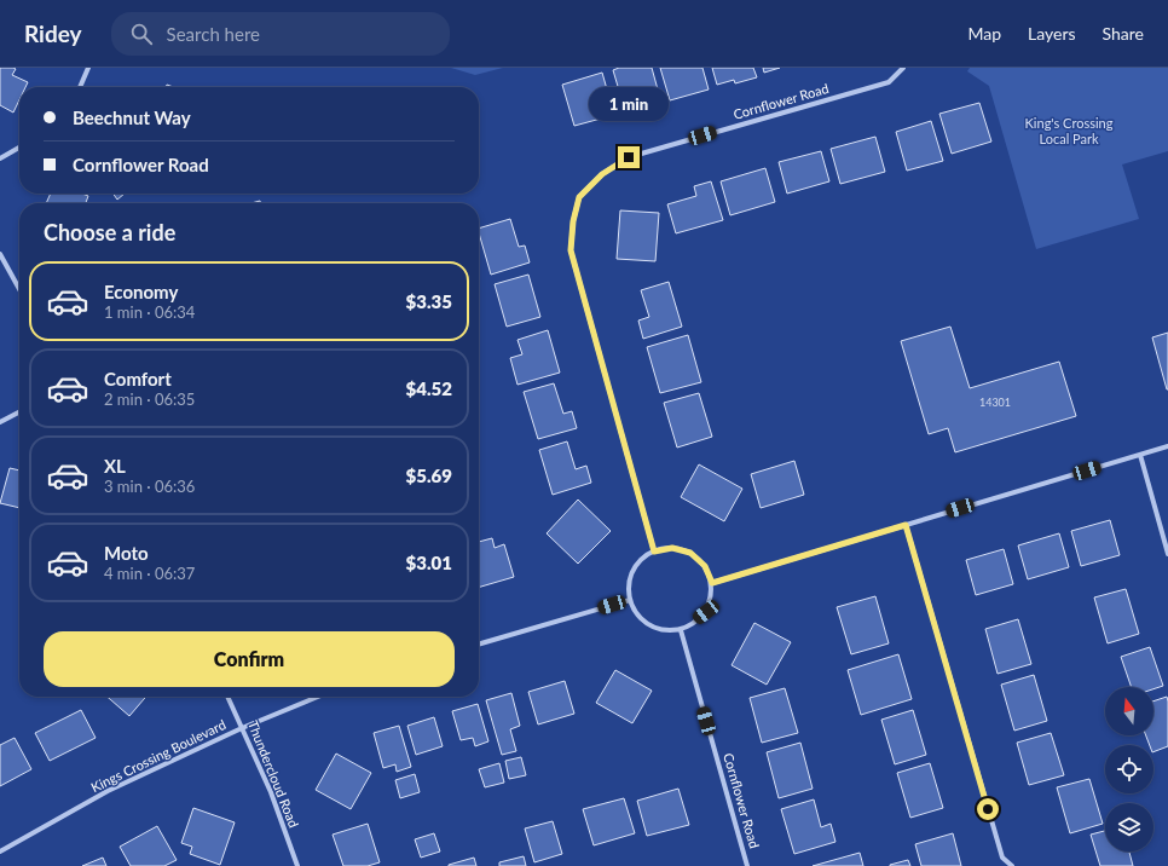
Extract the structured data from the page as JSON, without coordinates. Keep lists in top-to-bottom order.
{
  "streets": {
    "street": ["Cornflower Road", "Kings Crossing Boulevard", "Thundercloud Road"]
  },
  "crossings": [
    ["Kings Crossing Boulevard", "Thundercloud Road"]
  ],
  "parks": ["King's Crossing Local Park"],
  "house_numbers": ["14301"],
  "north": "top",
  "page": {
    "header": "Ridey",
    "search": "Search here",
    "nav": ["Map", "Layers", "Share"],
    "bubble": "1 min",
    "banner": ["Beechnut Way", "Cornflower Road"],
    "heading": "Choose a ride",
    "list": [
      {
        "name": "Economy",
        "note": "1 min · 06:34",
        "value": "$3.35"
      },
      {
        "name": "Comfort",
        "note": "2 min · 06:35",
        "value": "$4.52"
      },
      {
        "name": "XL",
        "note": "3 min · 06:36",
        "value": "$5.69"
      },
      {
        "name": "Moto",
        "note": "4 min · 06:37",
        "value": "$3.01"
      }
    ],
    "buttons": "Confirm"
  }
}
